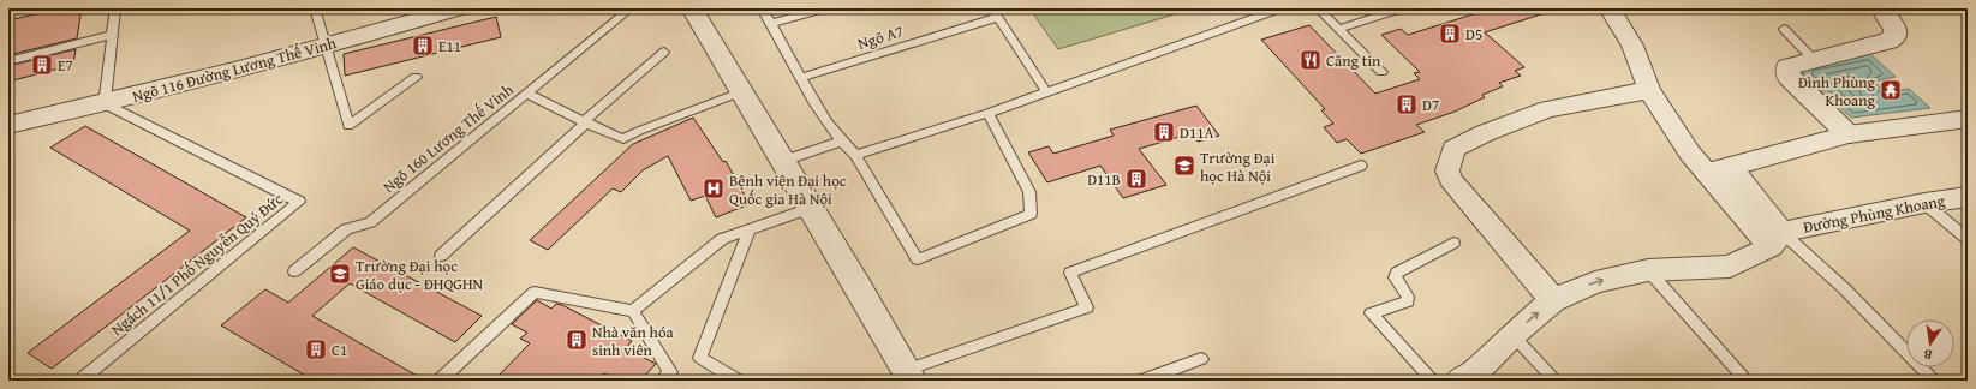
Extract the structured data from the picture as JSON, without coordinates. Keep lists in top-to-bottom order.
{
  "streets": {
    "street": ["Ngõ 116 Đường Lương Thế Vinh", "Đường Phùng Khoang"],
    "lane": ["Ngõ A7", "Ngõ 160 Lương Thế Vinh", "Ngách 11/1 Phố Nguyễn Quý Đức"]
  },
  "crossings": [
    ["Ngõ 116 Đường Lương Thế Vinh", "Ngách 11/1 Phố Nguyễn Quý Đức"]
  ],
  "places": {
    "building": [
      "D5",
      "E11",
      "E7",
      "D7",
      "D11A",
      "D11B",
      "Nhà văn hóa sinh viên",
      "C1"
    ],
    "restaurant": ["Căng tin"],
    "temple": ["Đình Phùng Khoang"],
    "school or university": ["Trường Đại học Hà Nội", "Trường Đại học Giáo dục - ĐHQGHN"],
    "hospital": ["Bệnh viện Đại học Quốc gia Hà Nội"]
  },
  "north": "bottom"
}
